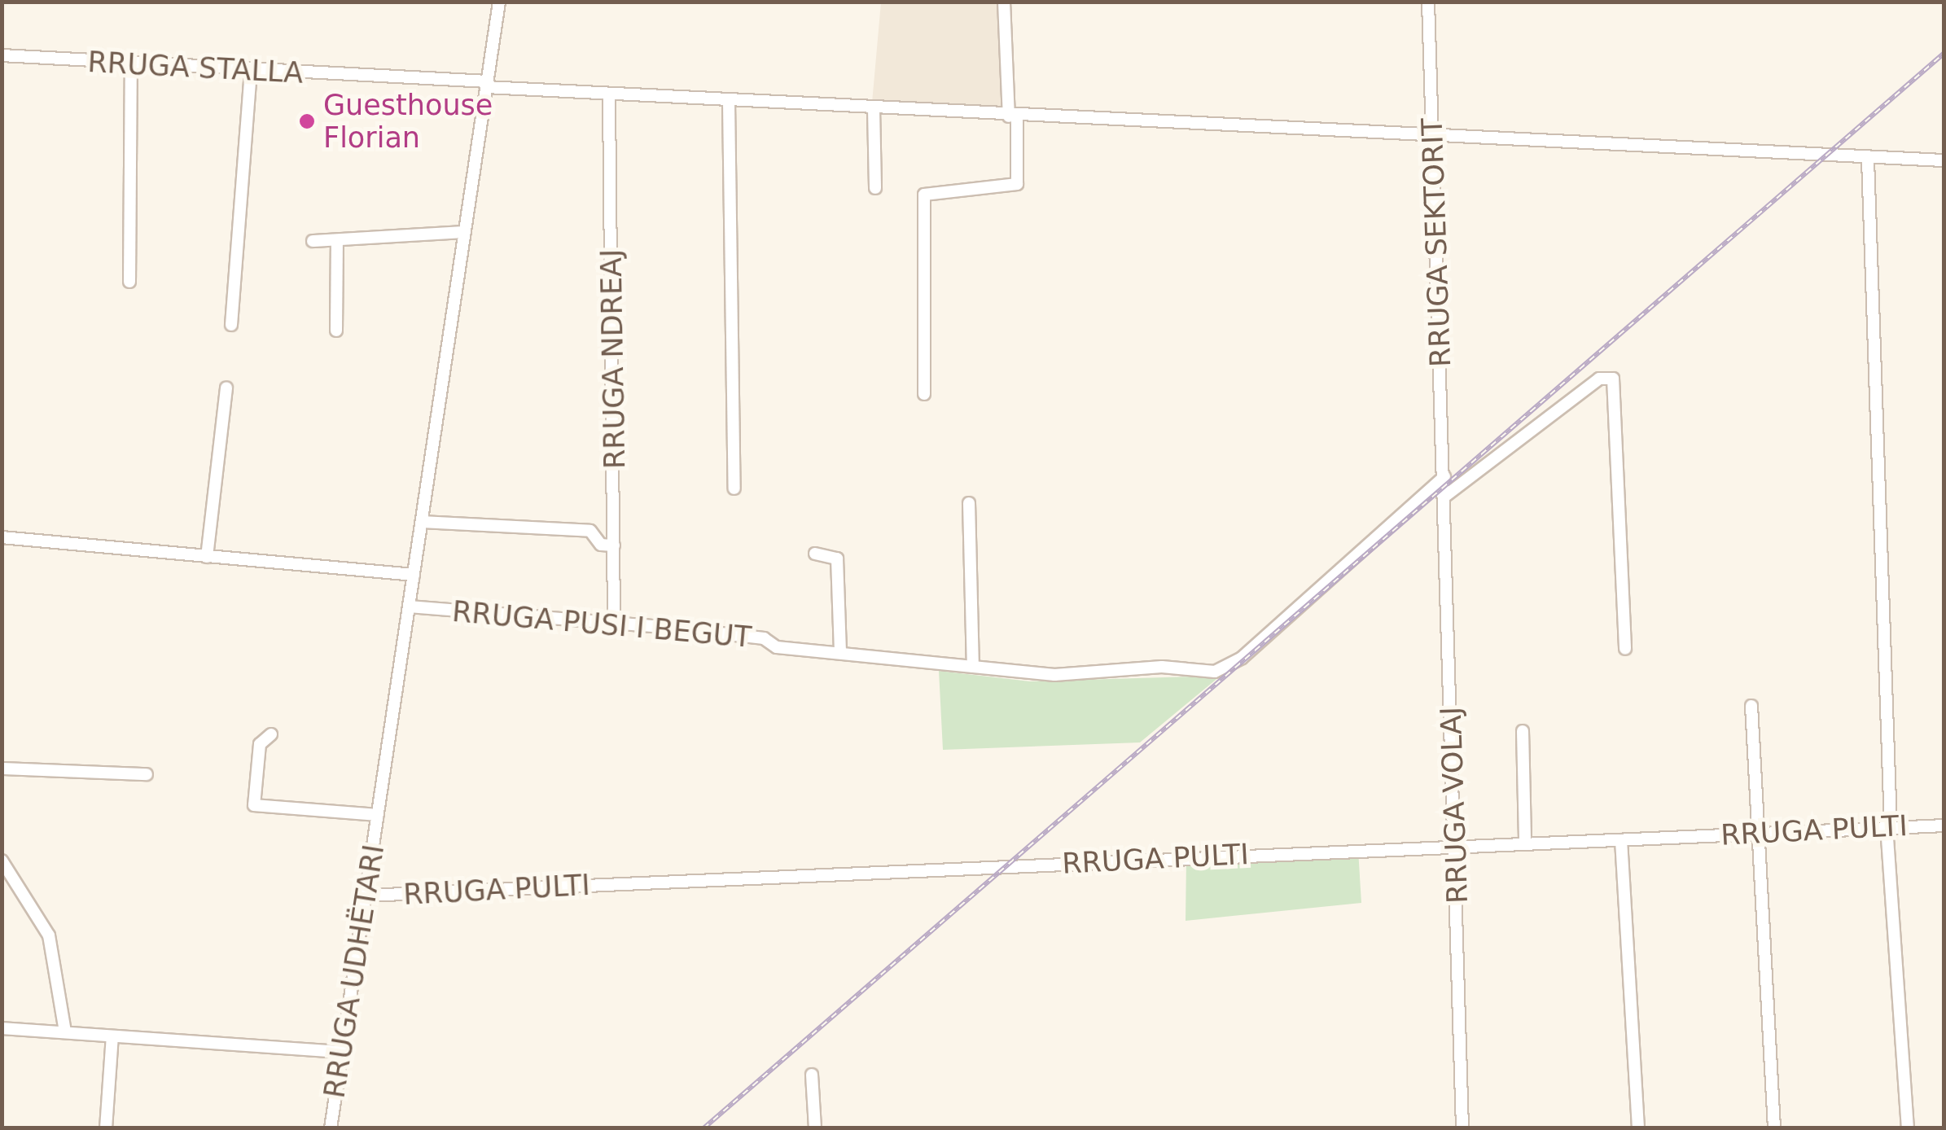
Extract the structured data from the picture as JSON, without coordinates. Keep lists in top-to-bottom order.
{
  "streets": {
    "street": [
      "RRUGA STALLA",
      "RRUGA SEKTORIT",
      "RRUGA NDREAJ",
      "RRUGA PUSI I BEGUT",
      "RRUGA VOLAJ",
      "RRUGA PULTI",
      "RRUGA UDHËTARI"
    ]
  },
  "crossings": [
    ["RRUGA STALLA", "RRUGA SEKTORIT"],
    ["RRUGA STALLA", "RRUGA NDREAJ"],
    ["RRUGA STALLA", "RRUGA UDHËTARI"],
    ["RRUGA SEKTORIT", "RRUGA PUSI I BEGUT"],
    ["RRUGA SEKTORIT", "RRUGA VOLAJ"],
    ["RRUGA NDREAJ", "RRUGA PUSI I BEGUT"],
    ["RRUGA PUSI I BEGUT", "RRUGA VOLAJ"],
    ["RRUGA PUSI I BEGUT", "RRUGA UDHËTARI"],
    ["RRUGA VOLAJ", "RRUGA PULTI"],
    ["RRUGA PULTI", "RRUGA UDHËTARI"]
  ],
  "places": ["Guesthouse Florian"]
}
